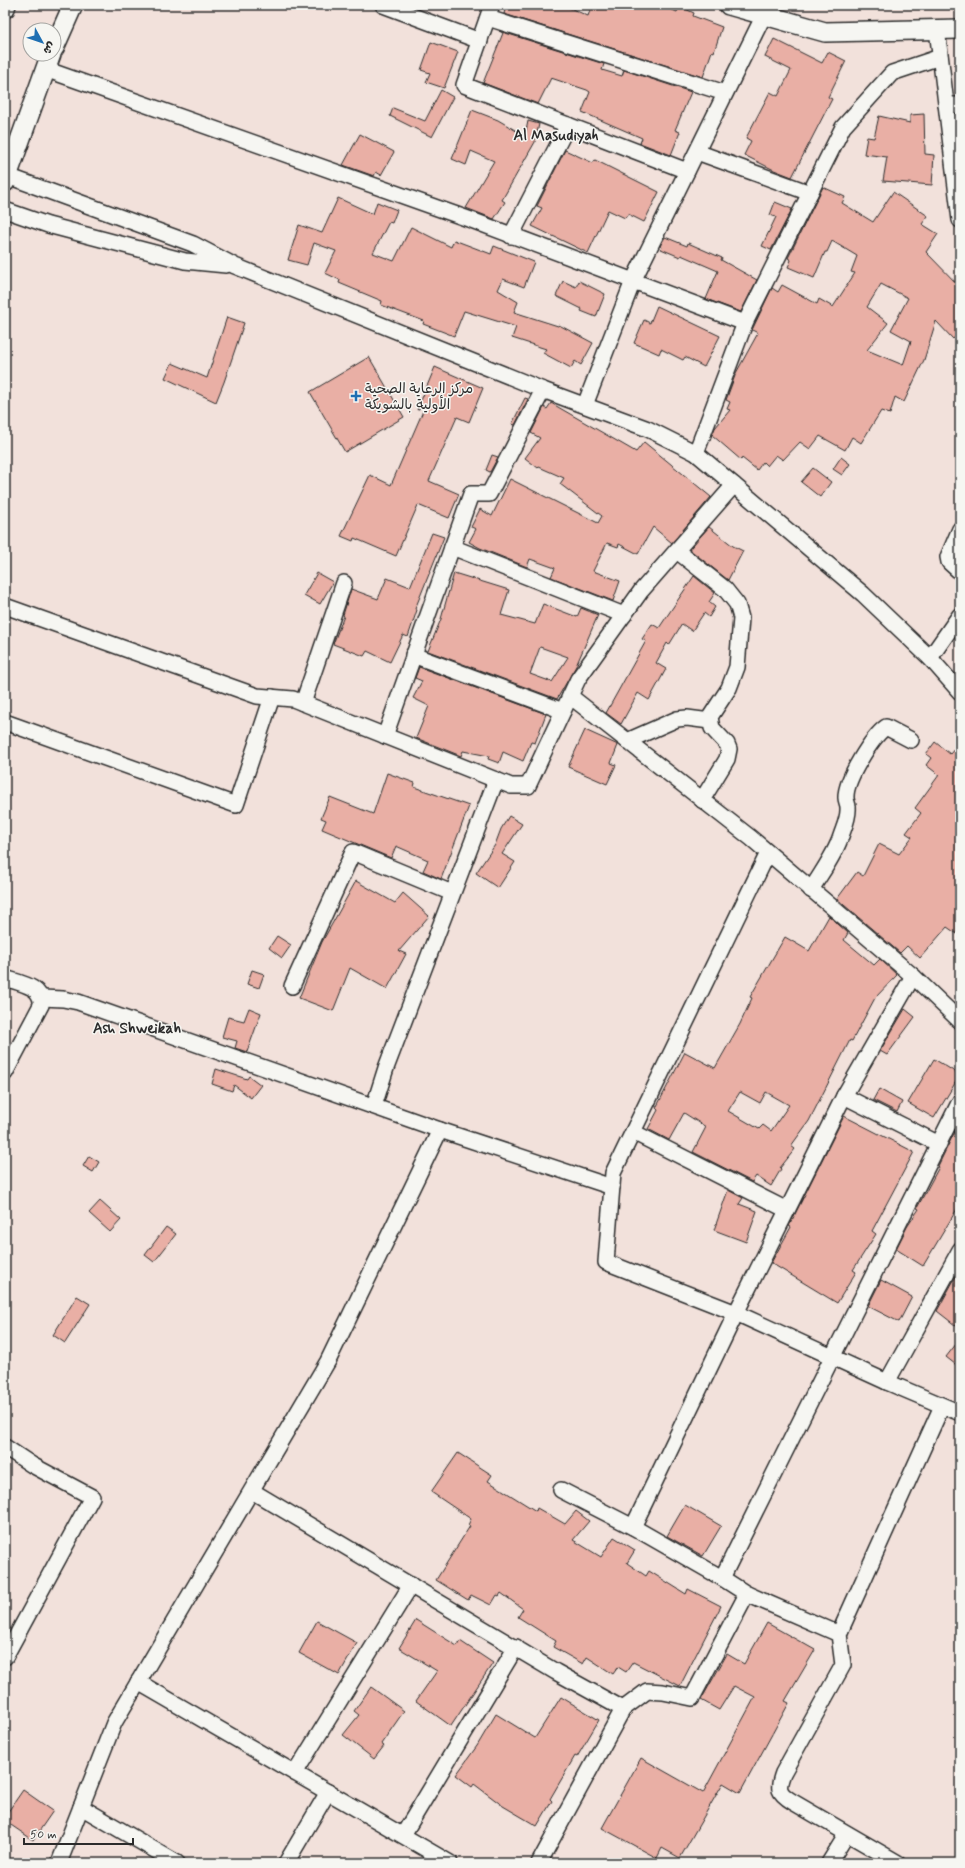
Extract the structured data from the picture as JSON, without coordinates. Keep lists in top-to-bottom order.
{
  "districts": ["Al Masudiyah", "Ash Shweikah"],
  "places": {
    "health": ["مركز الرعاية الصحية الأولية بالشويكة"]
  },
  "scale_bar": "50 m",
  "north": "bottom right"
}
